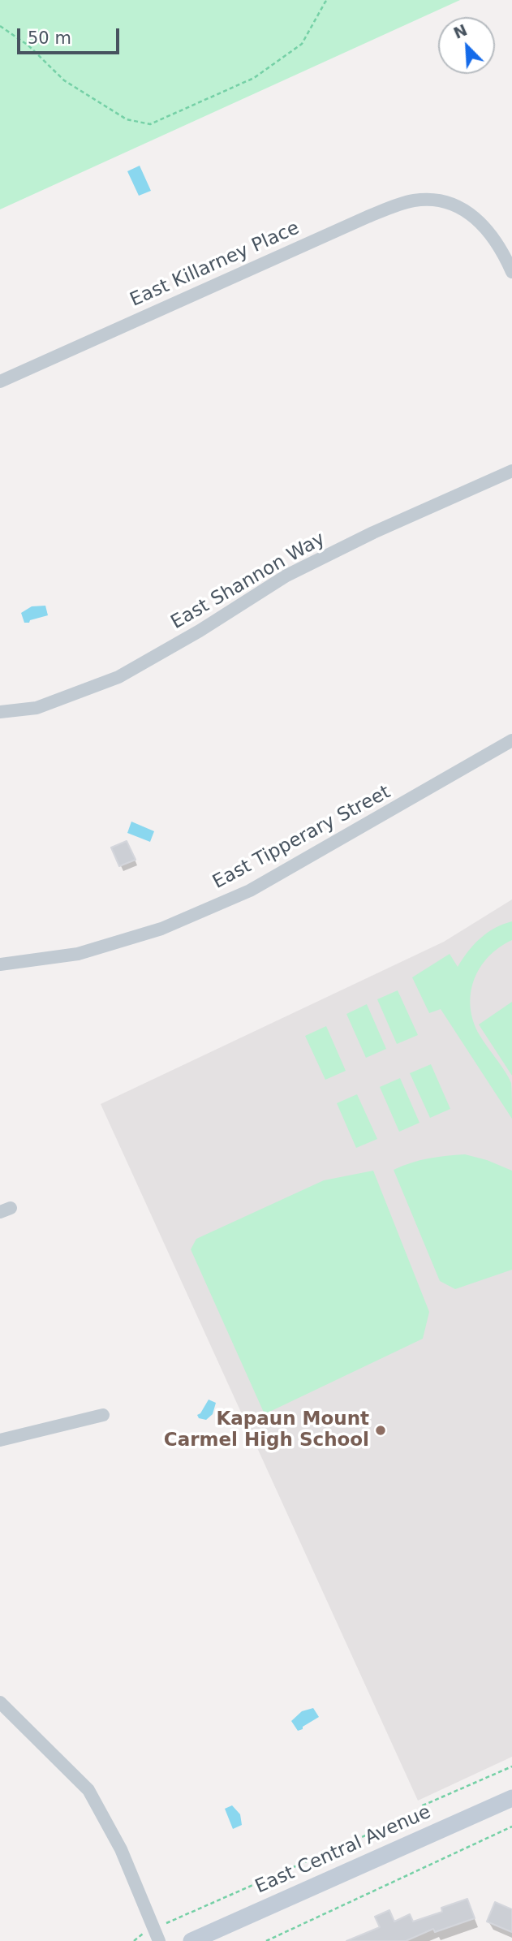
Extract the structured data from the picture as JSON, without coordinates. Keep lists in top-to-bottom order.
{
  "streets": {
    "main road": ["East Central Avenue"],
    "street": ["East Killarney Place", "East Shannon Way", "East Tipperary Street"]
  },
  "places": ["Kapaun Mount Carmel High School"],
  "scale_bar": "50 m",
  "north": "top left"
}
